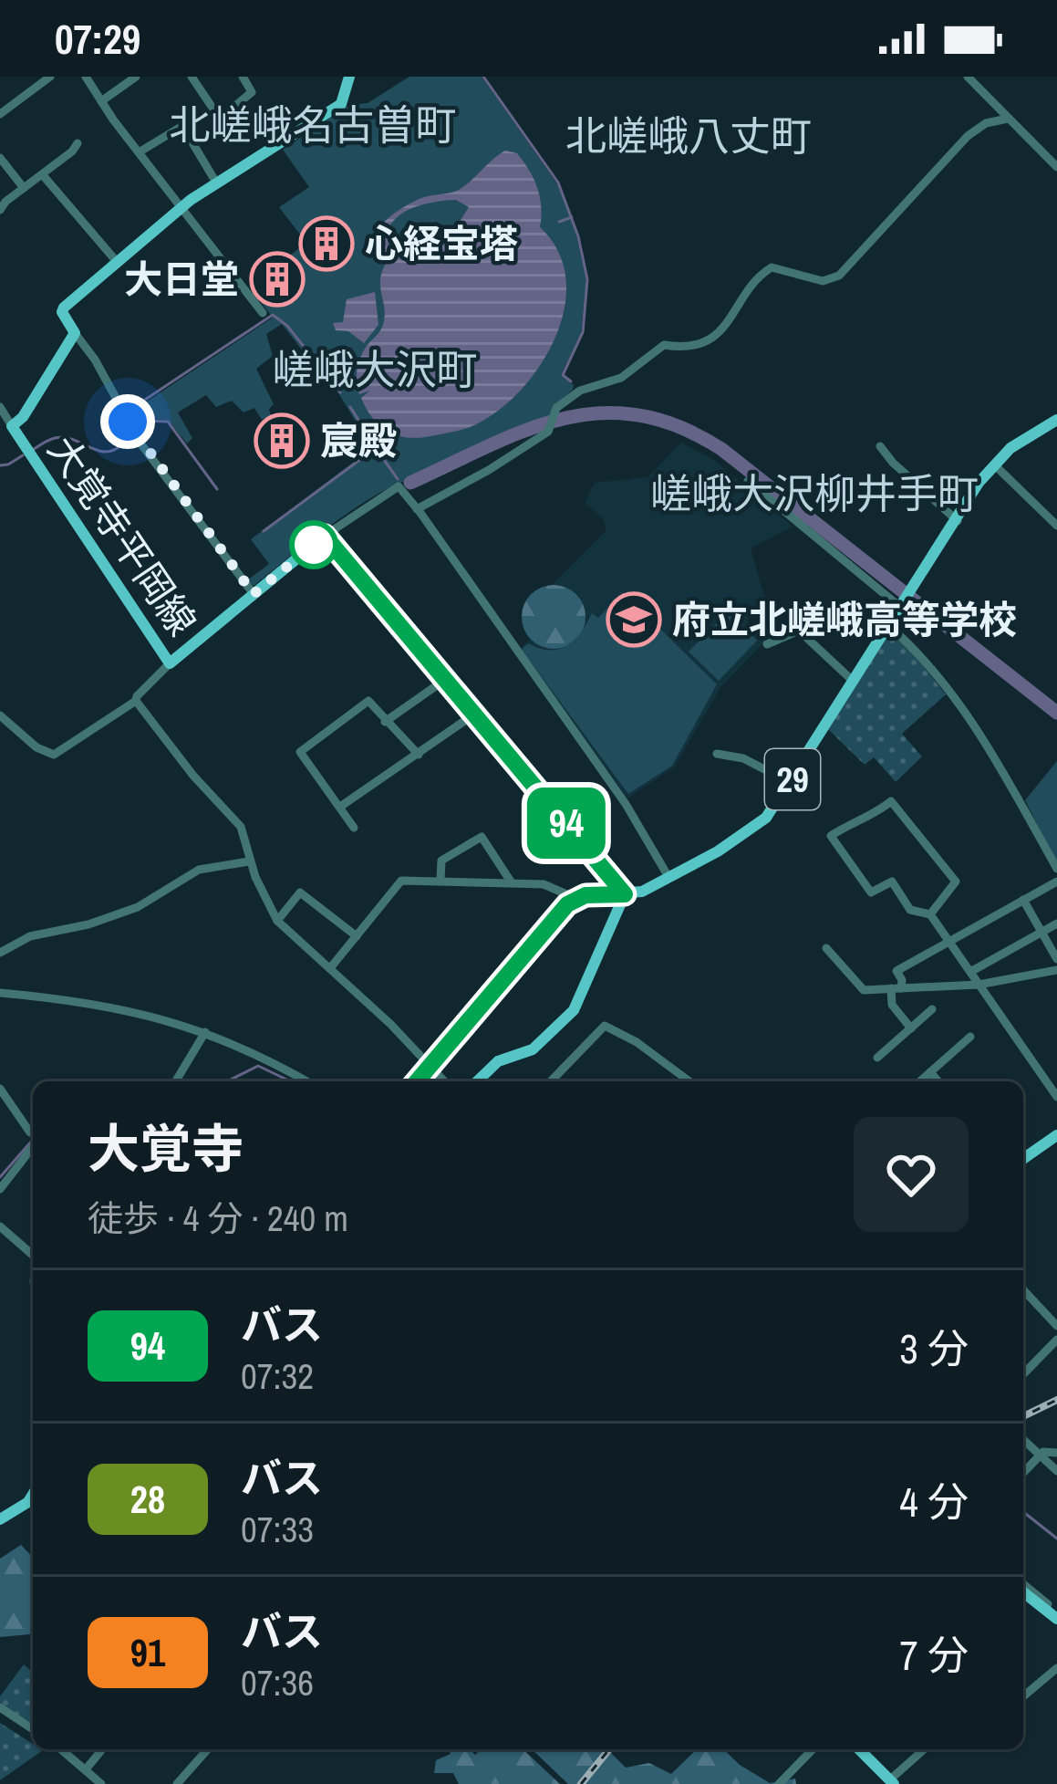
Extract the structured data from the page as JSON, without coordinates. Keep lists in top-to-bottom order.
{
  "streets": {
    "main road": ["大覚寺平岡線", "29"]
  },
  "districts": [
    "北嵯峨名古曽町",
    "北嵯峨八丈町",
    "嵯峨大沢町",
    "嵯峨大沢柳井手町"
  ],
  "places": {
    "building": ["心経宝塔", "大日堂", "宸殿"],
    "school or university": ["府立北嵯峨高等学校"]
  },
  "lines": ["bus line 94"],
  "page": {
    "status": "07:29",
    "on_map": "94",
    "heading": ["大覚寺", "徒歩 · 4 分 · 240 m"],
    "list": [
      {
        "mark": "94",
        "name": "バス",
        "note": "07:32",
        "value": "3 分"
      },
      {
        "mark": "28",
        "name": "バス",
        "note": "07:33",
        "value": "4 分"
      },
      {
        "mark": "91",
        "name": "バス",
        "note": "07:36",
        "value": "7 分"
      }
    ]
  }
}
